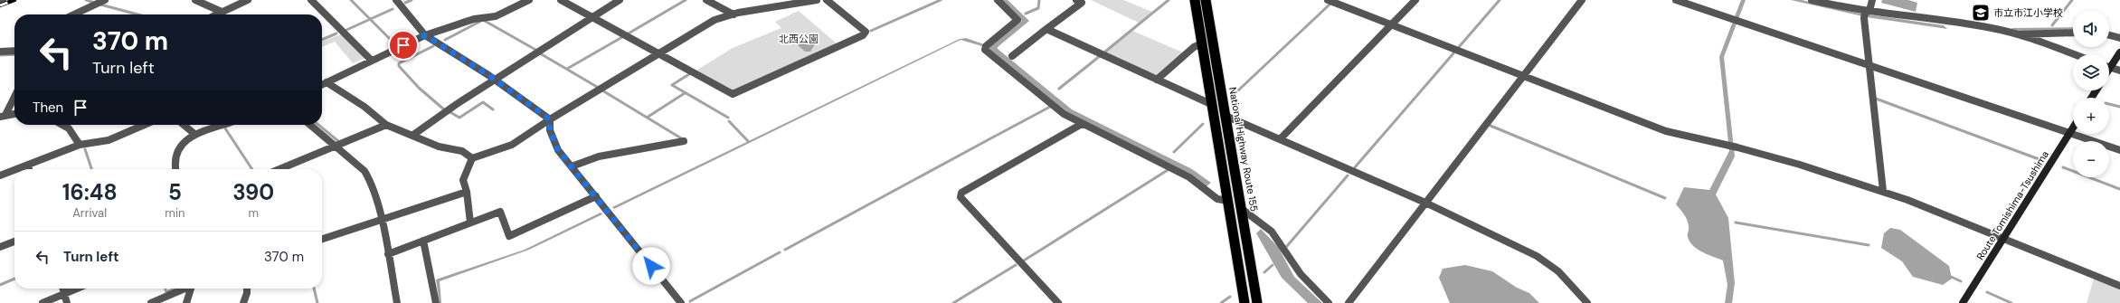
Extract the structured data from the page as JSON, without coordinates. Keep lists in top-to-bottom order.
{
  "streets": {
    "highway": ["National Highway Route 155"],
    "main road": ["Route Tomishima-Tsushima"]
  },
  "parks": ["北西公園"],
  "places": {
    "school or university": ["市立市江小学校"]
  },
  "page": {
    "map_buttons": ["+", "−"],
    "turn": ["370 m", "Turn left"],
    "then": "Then",
    "eta": [
      "16:48",
      "Arrival",
      "5",
      "min",
      "390",
      "m"
    ],
    "list": [
      {
        "name": "Turn left",
        "value": "370 m"
      }
    ]
  }
}
